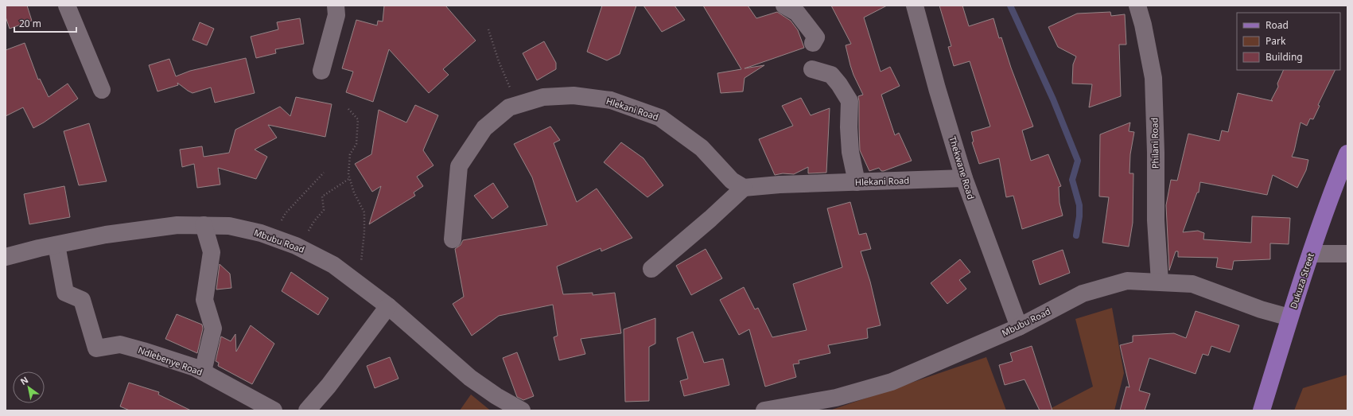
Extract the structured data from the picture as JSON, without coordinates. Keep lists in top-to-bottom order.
{
  "streets": {
    "main road": ["Dukuza Street"],
    "street": [
      "Hlekani Road",
      "Philani Road",
      "Thekwane Road",
      "Mbubu Road",
      "Ndlebenye Road"
    ]
  },
  "crossings": [
    ["Hlekani Road", "Thekwane Road"],
    ["Philani Road", "Mbubu Road"],
    ["Thekwane Road", "Mbubu Road"],
    ["Mbubu Road", "Dukuza Street"],
    ["Mbubu Road", "Ndlebenye Road"]
  ],
  "legend": ["Road", "Park", "Building"],
  "scale_bar": "20 m",
  "north": "top left"
}
